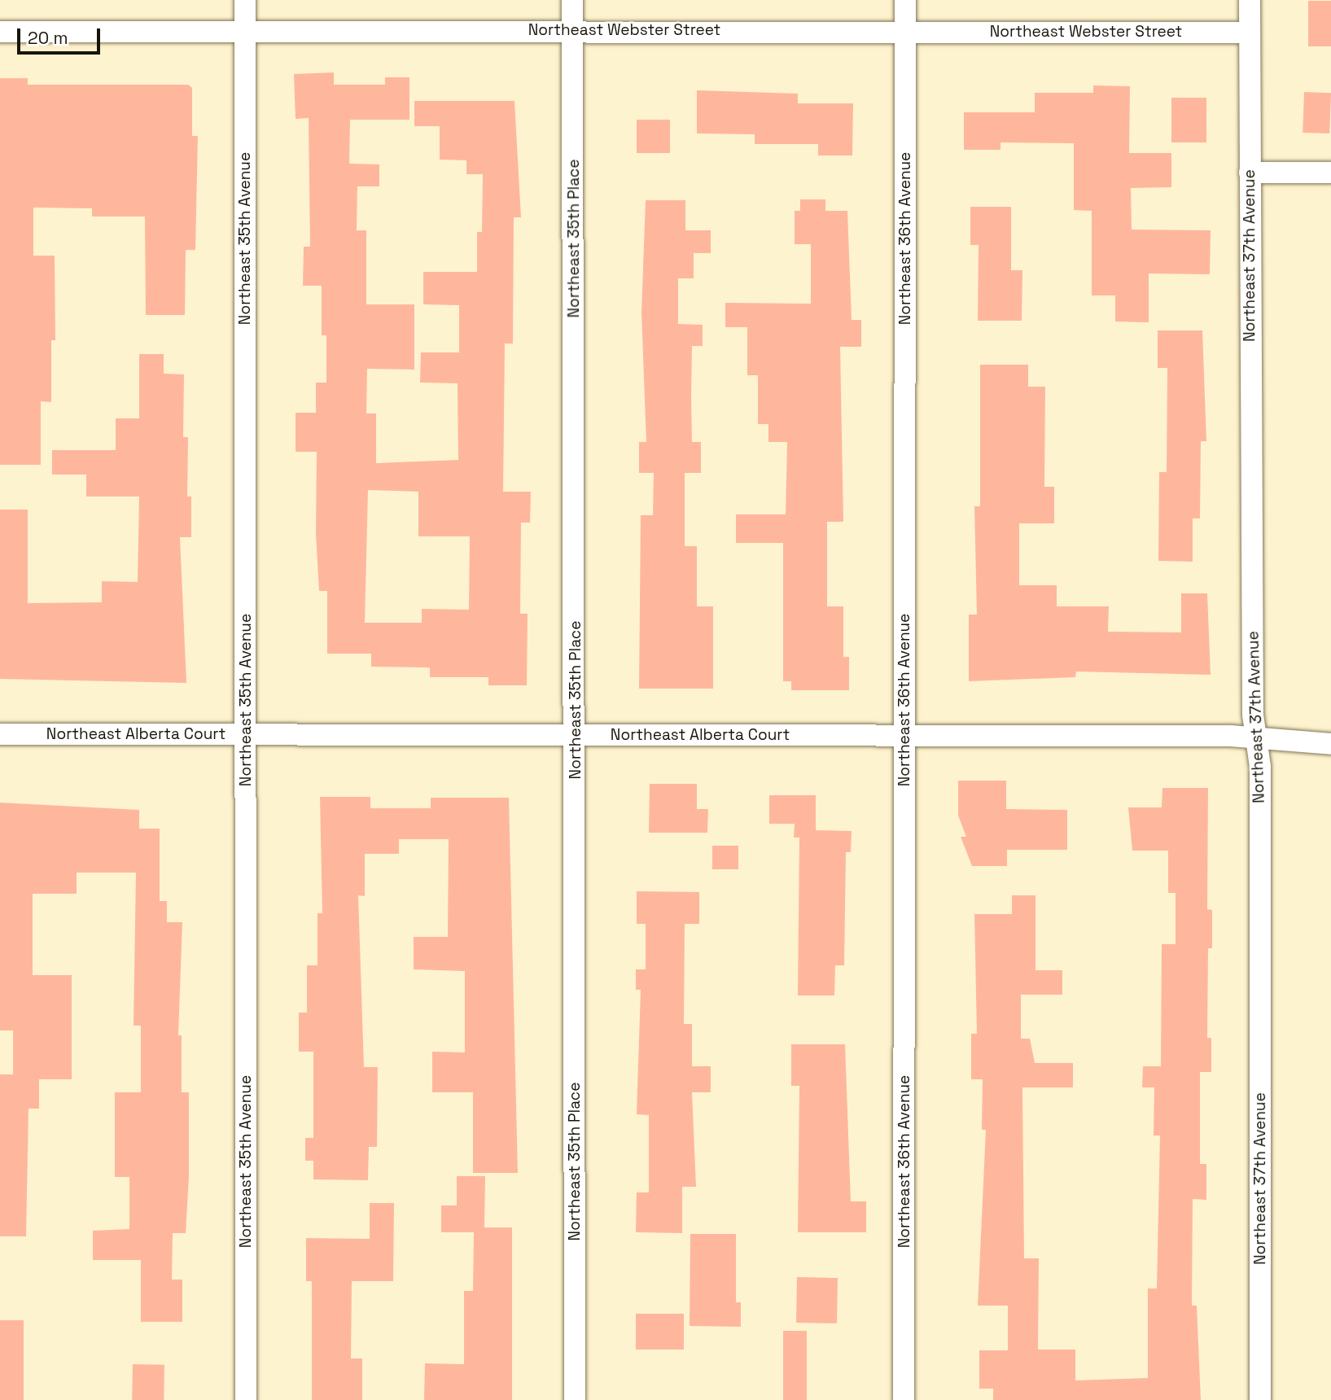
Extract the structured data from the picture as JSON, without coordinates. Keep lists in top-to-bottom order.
{
  "streets": {
    "street": [
      "Northeast Webster Street",
      "Northeast 35th Avenue",
      "Northeast 35th Place",
      "Northeast 36th Avenue",
      "Northeast 37th Avenue",
      "Northeast Alberta Court"
    ]
  },
  "crossings": [
    ["Northeast Webster Street", "Northeast 35th Avenue"],
    ["Northeast Webster Street", "Northeast 35th Place"],
    ["Northeast Webster Street", "Northeast 36th Avenue"],
    ["Northeast Webster Street", "Northeast 37th Avenue"],
    ["Northeast 35th Avenue", "Northeast Alberta Court"],
    ["Northeast 35th Place", "Northeast Alberta Court"],
    ["Northeast 36th Avenue", "Northeast Alberta Court"],
    ["Northeast 37th Avenue", "Northeast Alberta Court"]
  ],
  "scale_bar": "20 m"
}
